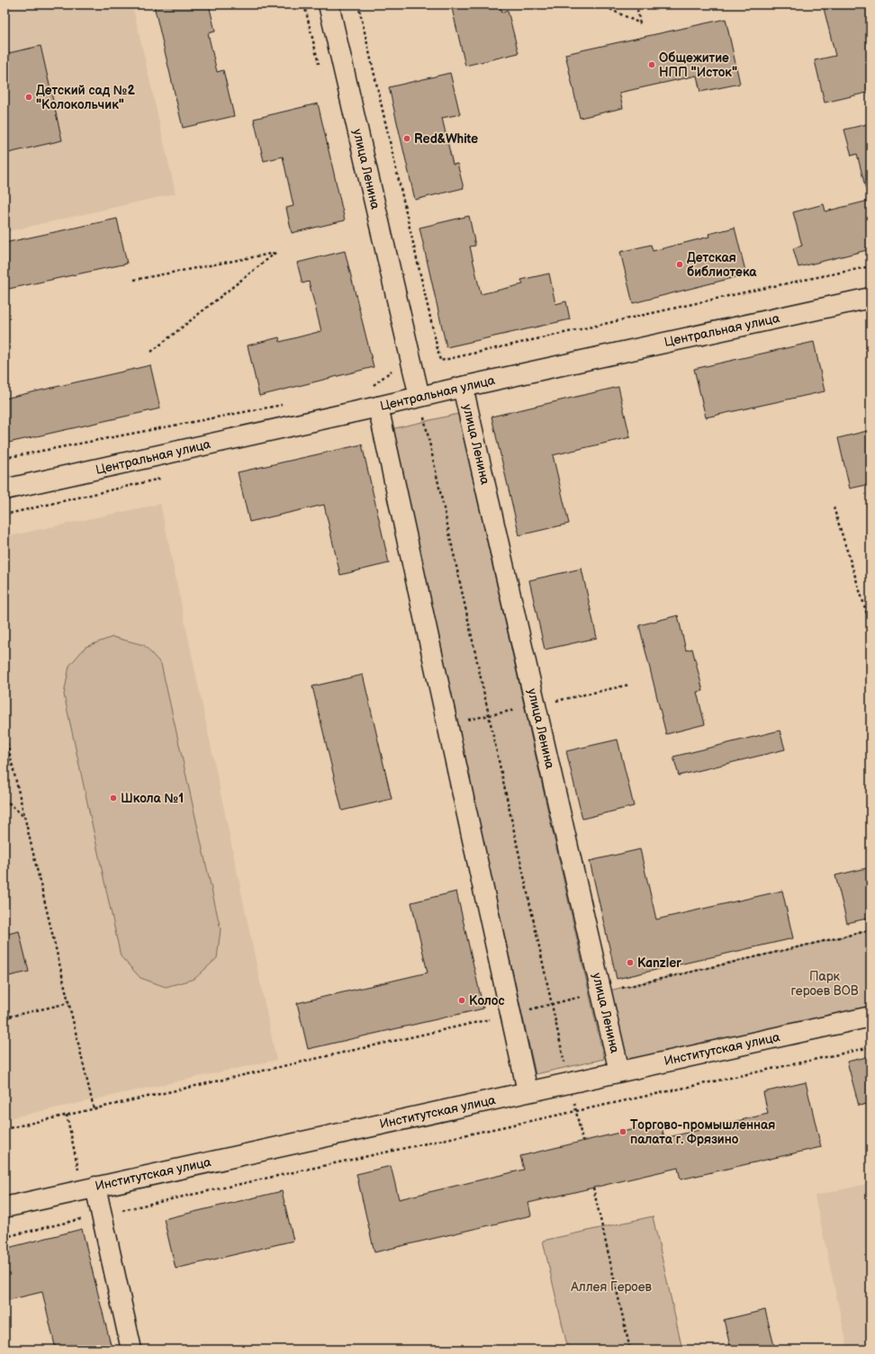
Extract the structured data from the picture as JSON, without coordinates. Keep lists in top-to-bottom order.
{
  "streets": {
    "street": ["улица Ленина", "Центральная улица", "Институтская улица"]
  },
  "crossings": [
    ["улица Ленина", "Центральная улица"],
    ["улица Ленина", "Институтская улица"]
  ],
  "parks": ["Парк героев ВОВ", "Аллея Героев"],
  "places": [
    "Общежитие НПП \"Исток\"",
    "Детский сад №2 \"Колокольчик\"",
    "Red&White",
    "Детская библиотека",
    "Школа №1",
    "Kanzler",
    "Колос",
    "Торгово-промышленная палата г. Фрязино"
  ]
}
